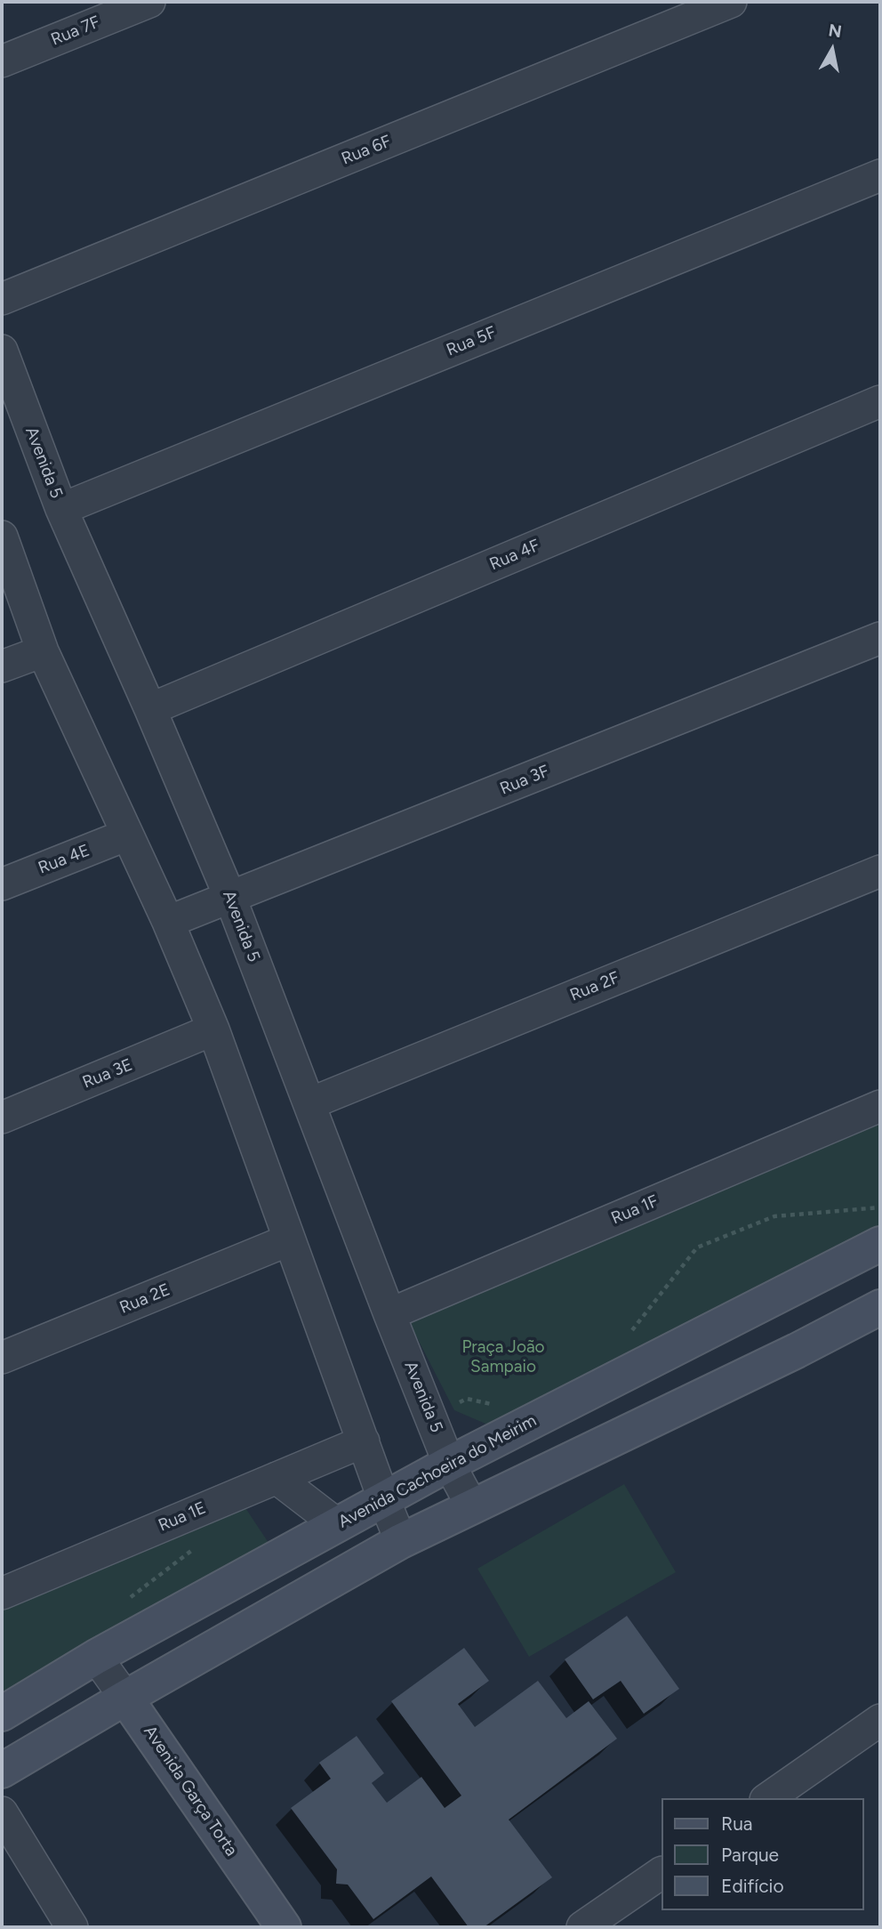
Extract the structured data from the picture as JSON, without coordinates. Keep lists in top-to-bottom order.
{
  "streets": {
    "street": [
      "Rua 7F",
      "Rua 6F",
      "Rua 5F",
      "Avenida 5",
      "Rua 4F",
      "Rua 3F",
      "Rua 4E",
      "Rua 2F",
      "Rua 3E",
      "Rua 1F",
      "Rua 2E",
      "Avenida Cachoeira do Meirim",
      "Rua 1E",
      "Avenida Garça Torta"
    ]
  },
  "crossings": [
    ["Rua 5F", "Avenida 5"],
    ["Avenida 5", "Rua 4F"],
    ["Avenida 5", "Rua 3F"],
    ["Avenida 5", "Rua 2F"],
    ["Avenida 5", "Rua 1F"],
    ["Avenida 5", "Avenida Cachoeira do Meirim"],
    ["Avenida Cachoeira do Meirim", "Avenida Garça Torta"]
  ],
  "parks": ["Praça João Sampaio"],
  "legend": ["Rua", "Parque", "Edifício"],
  "north": "top"
}
